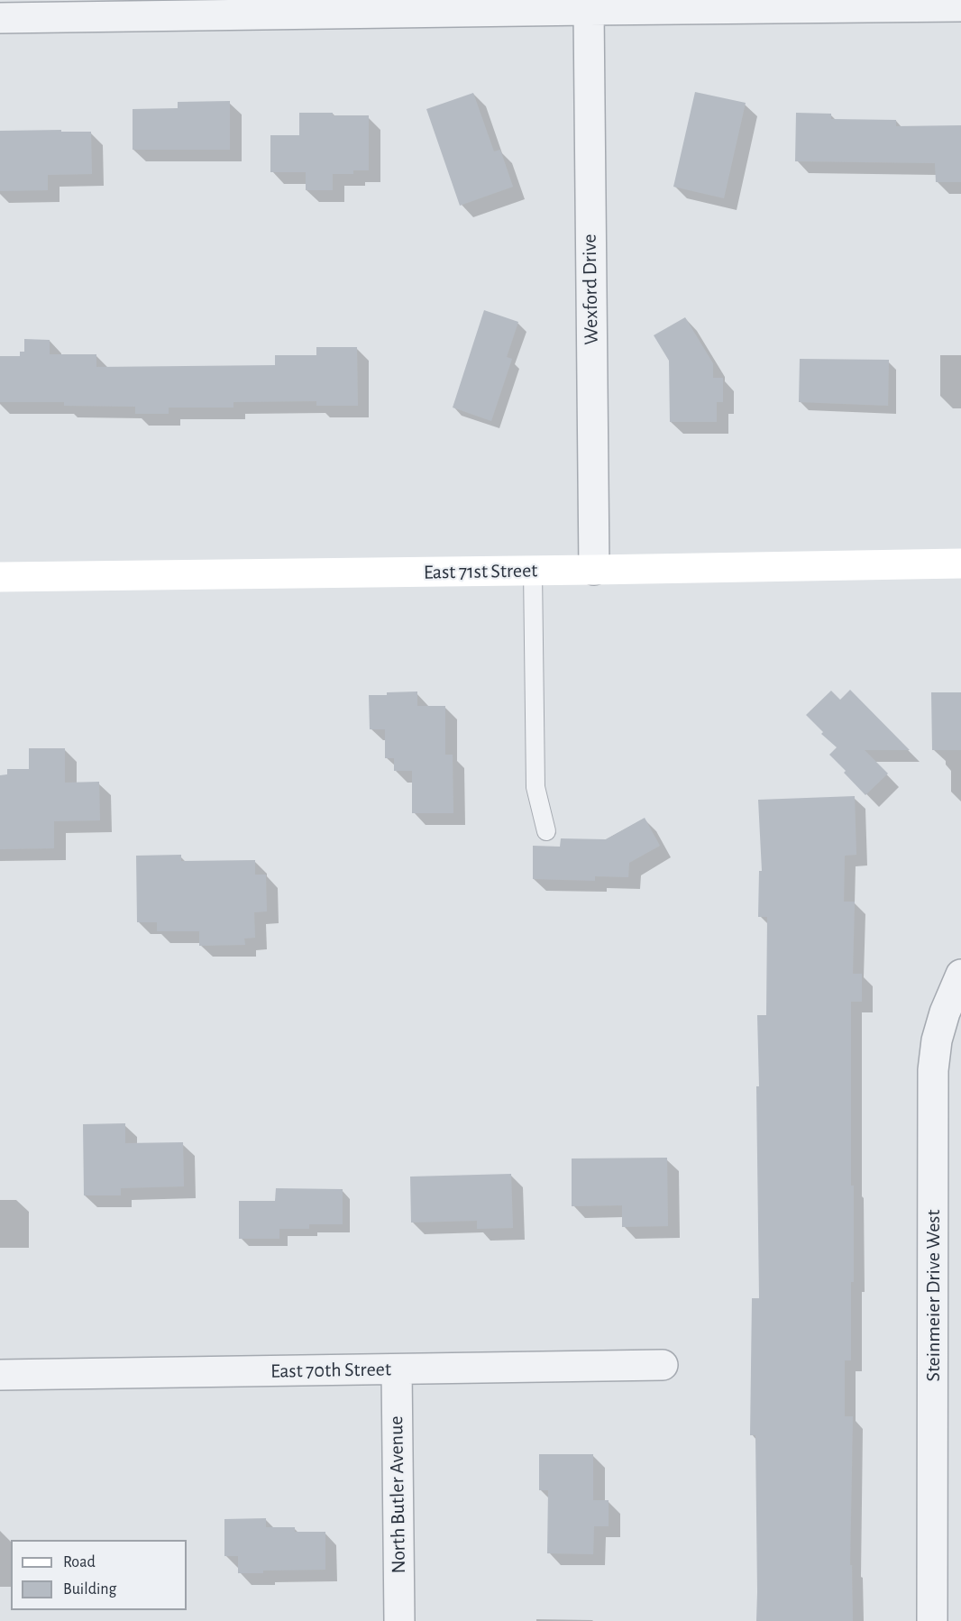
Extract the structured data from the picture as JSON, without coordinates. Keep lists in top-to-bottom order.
{
  "streets": {
    "main road": ["East 71st Street"],
    "street": [
      "Wexford Drive",
      "Steinmeier Drive West",
      "East 70th Street",
      "North Butler Avenue"
    ]
  },
  "crossings": [
    ["Wexford Drive", "East 71st Street"],
    ["East 70th Street", "North Butler Avenue"]
  ],
  "legend": ["Road", "Building"]
}
